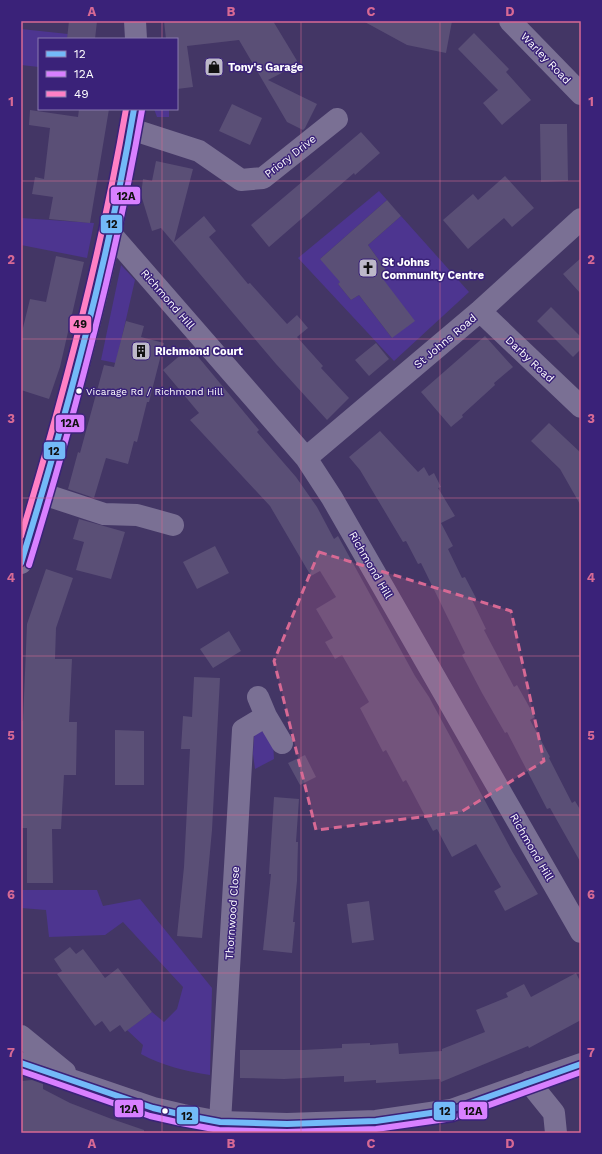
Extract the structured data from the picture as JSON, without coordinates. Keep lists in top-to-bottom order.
{
  "streets": {
    "street": [
      "Warley Road",
      "Priory Drive",
      "Richmond Hill",
      "St Johns Road",
      "Darby Road",
      "Thornwood Close"
    ]
  },
  "crossings": [
    ["Richmond Hill", "St Johns Road"],
    ["St Johns Road", "Darby Road"]
  ],
  "places": {
    "shop": ["Tony's Garage"],
    "church": ["St Johns Community Centre"],
    "building": ["Richmond Court"],
    "other": ["Vicarage Rd / Richmond Hill"]
  },
  "lines": ["transit line 12", "transit line 12A", "transit line 49"],
  "legend": ["12", "12A", "49"],
  "grid": {
    "columns": [
      "A",
      "B",
      "C",
      "D"
    ],
    "rows": [
      "1",
      "2",
      "3",
      "4",
      "5",
      "6",
      "7"
    ]
  }
}
